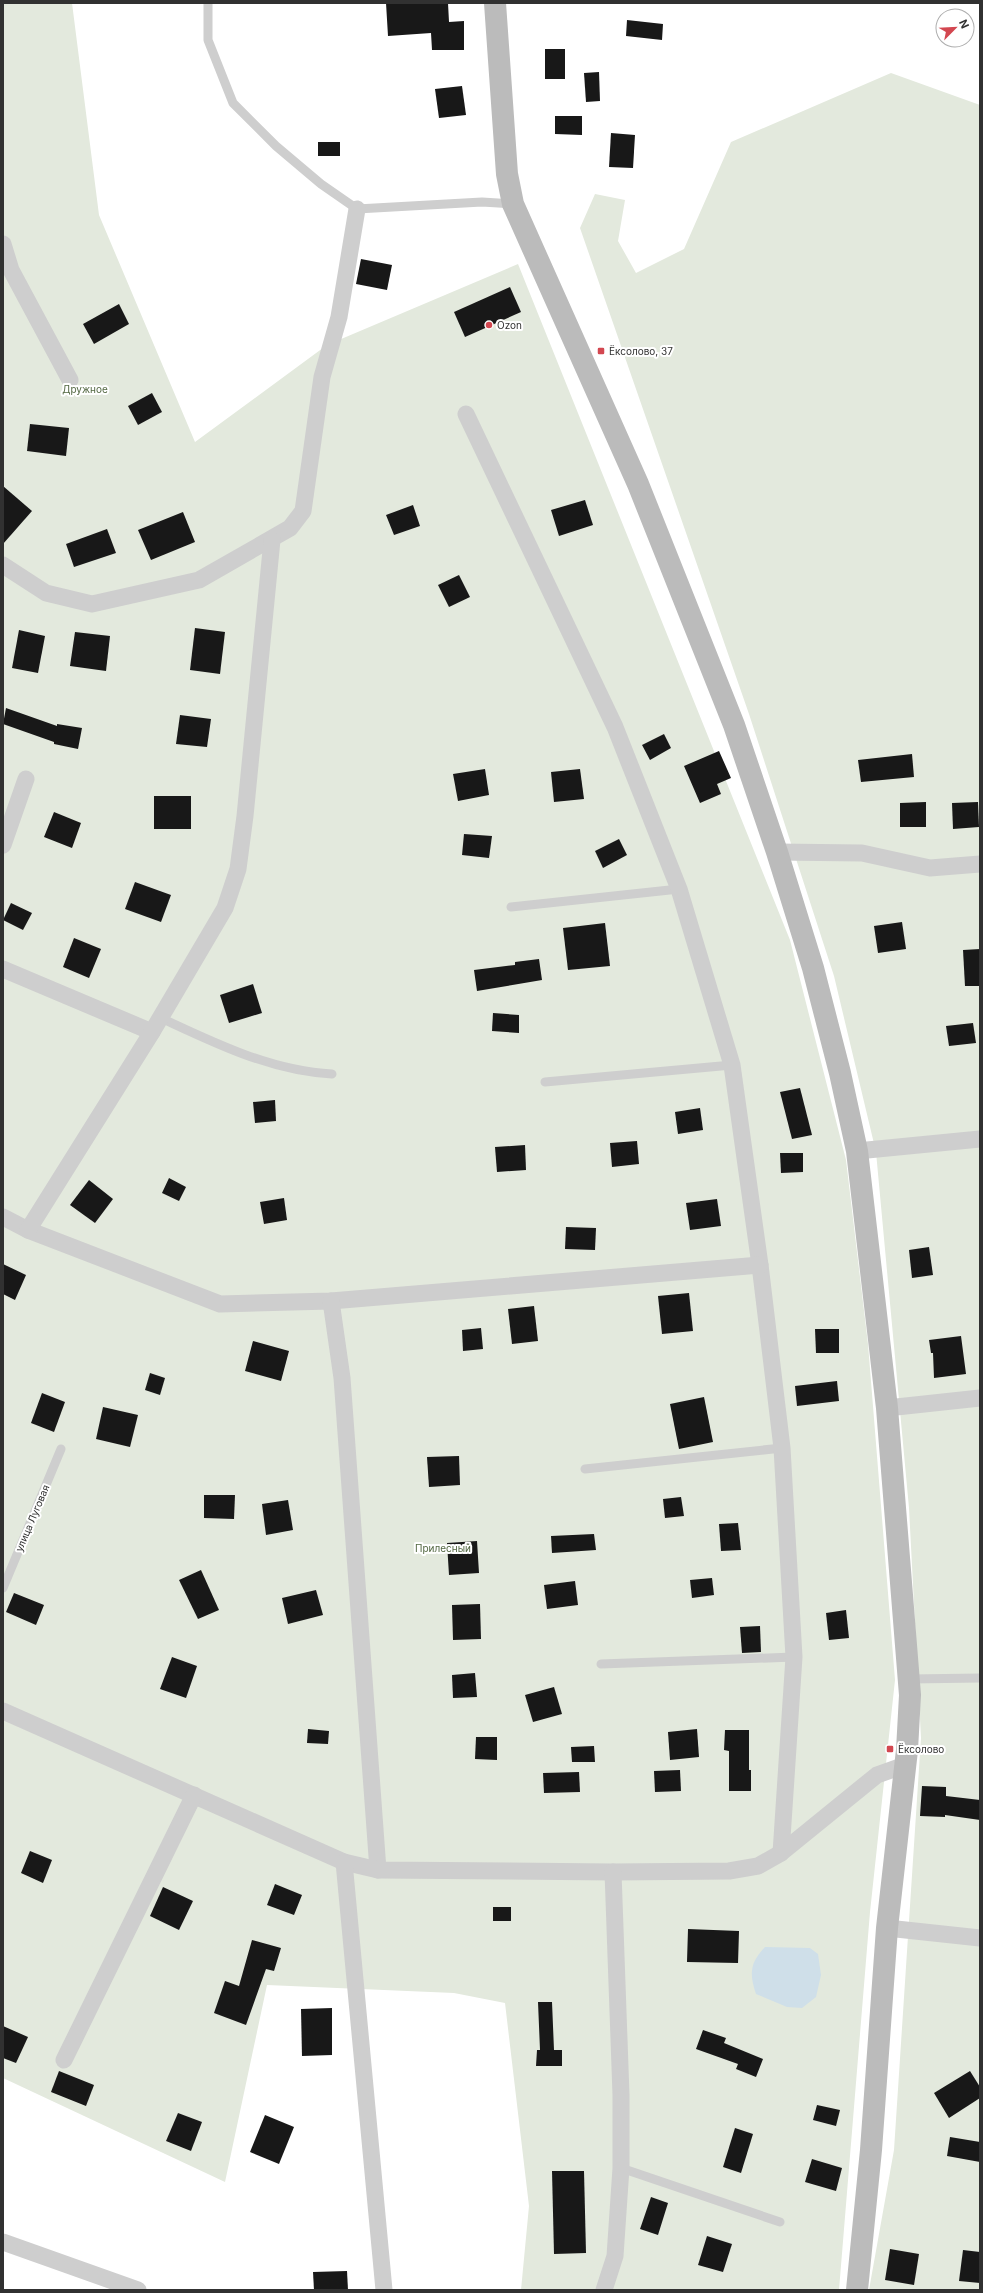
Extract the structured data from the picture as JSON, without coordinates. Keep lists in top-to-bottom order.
{
  "streets": {
    "lane": ["улица Луговая"]
  },
  "parks": ["Дружное", "Прилесный"],
  "places": {
    "other": ["Ozon"],
    "transit": ["Ёксолово, 37", "Ёксолово"]
  },
  "north": "top right"
}
